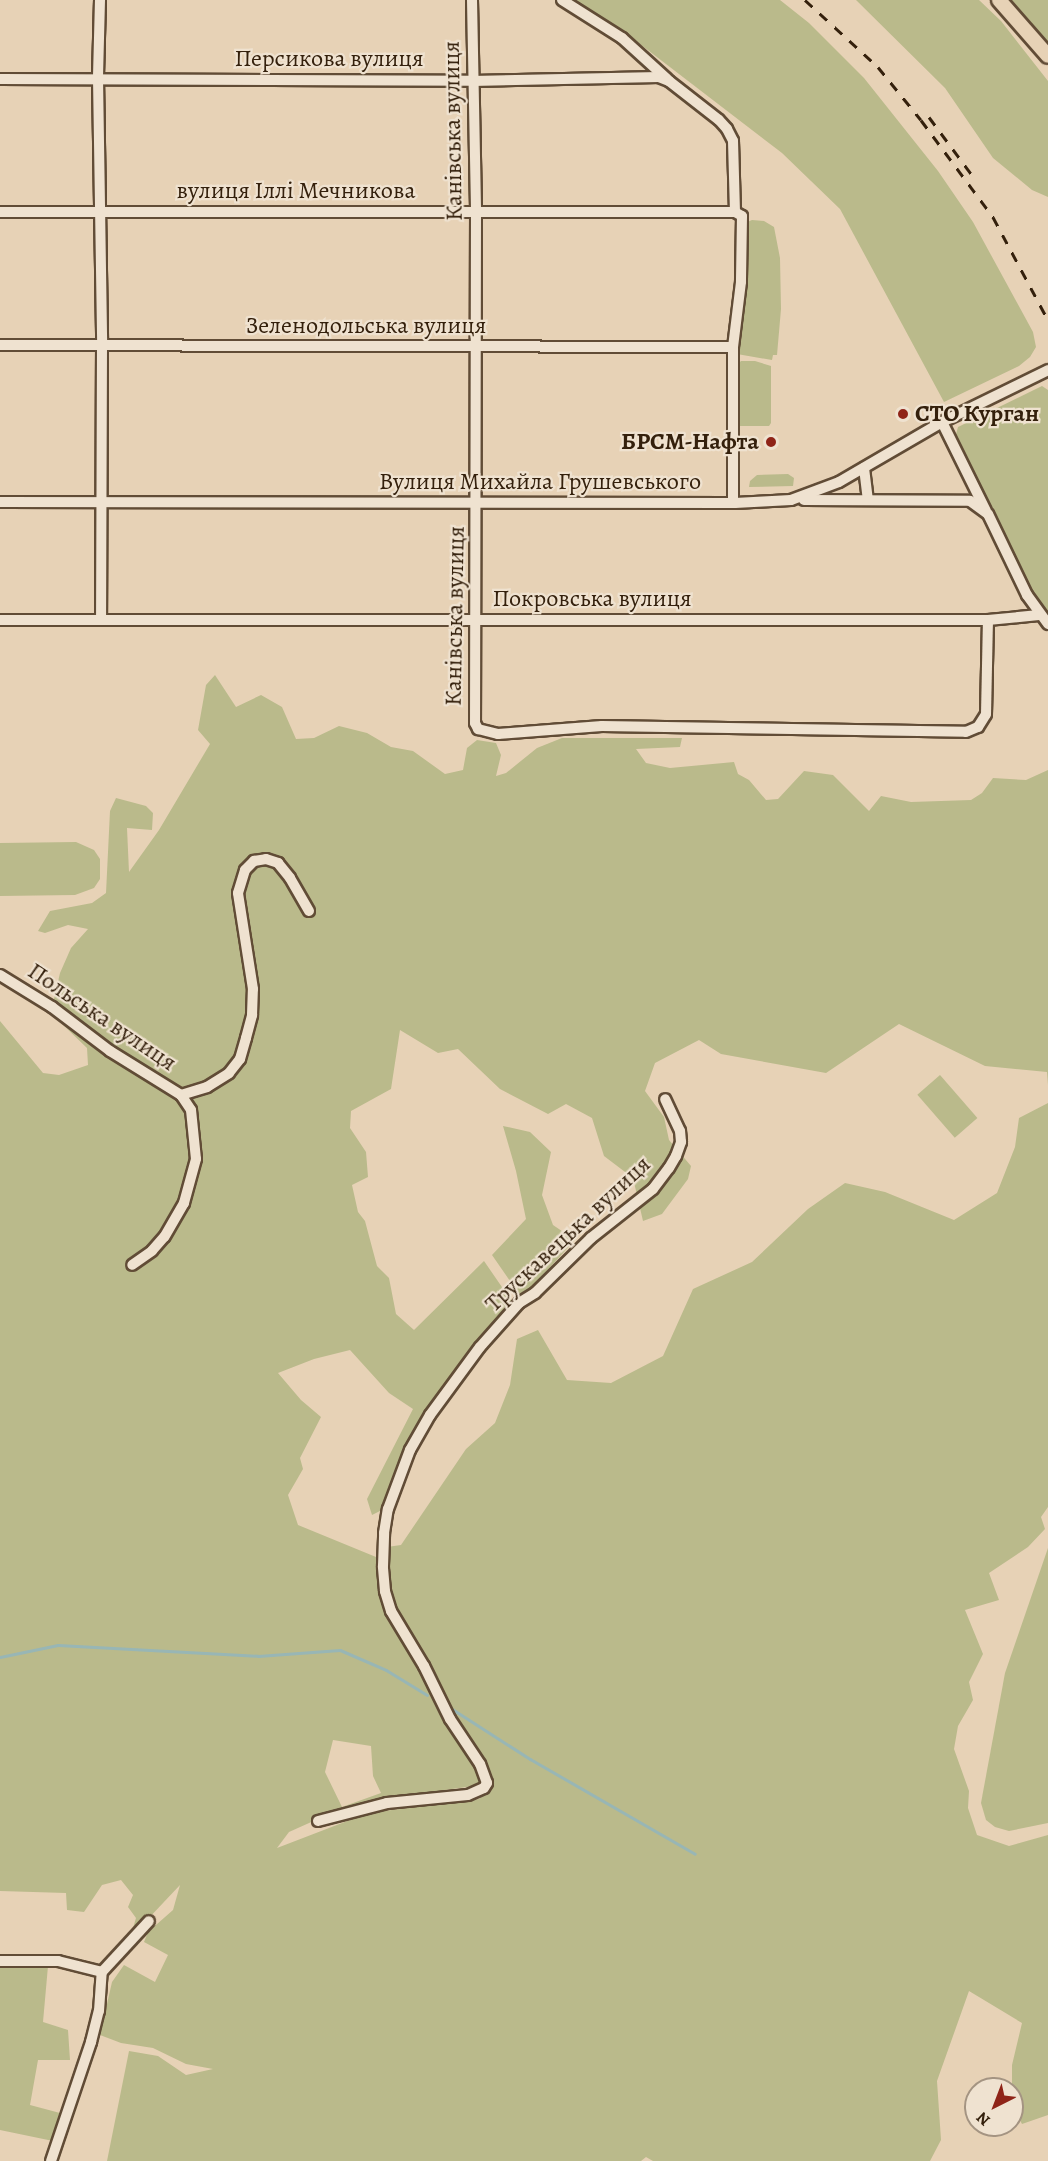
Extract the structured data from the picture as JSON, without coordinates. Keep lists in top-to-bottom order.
{
  "streets": {
    "street": [
      "Персикова вулиця",
      "Канівська вулиця",
      "вулиця Іллі Мечникова",
      "Зеленодольська вулиця",
      "Вулиця Михайла Грушевського",
      "Покровська вулиця",
      "Польська вулиця",
      "Трускавецька вулиця"
    ]
  },
  "crossings": [
    ["Персикова вулиця", "Канівська вулиця"],
    ["Канівська вулиця", "вулиця Іллі Мечникова"],
    ["Канівська вулиця", "Зеленодольська вулиця"],
    ["Канівська вулиця", "Вулиця Михайла Грушевського"],
    ["Канівська вулиця", "Покровська вулиця"]
  ],
  "places": ["СТО Курган", "БРСМ-Нафта"],
  "north": "bottom left"
}
